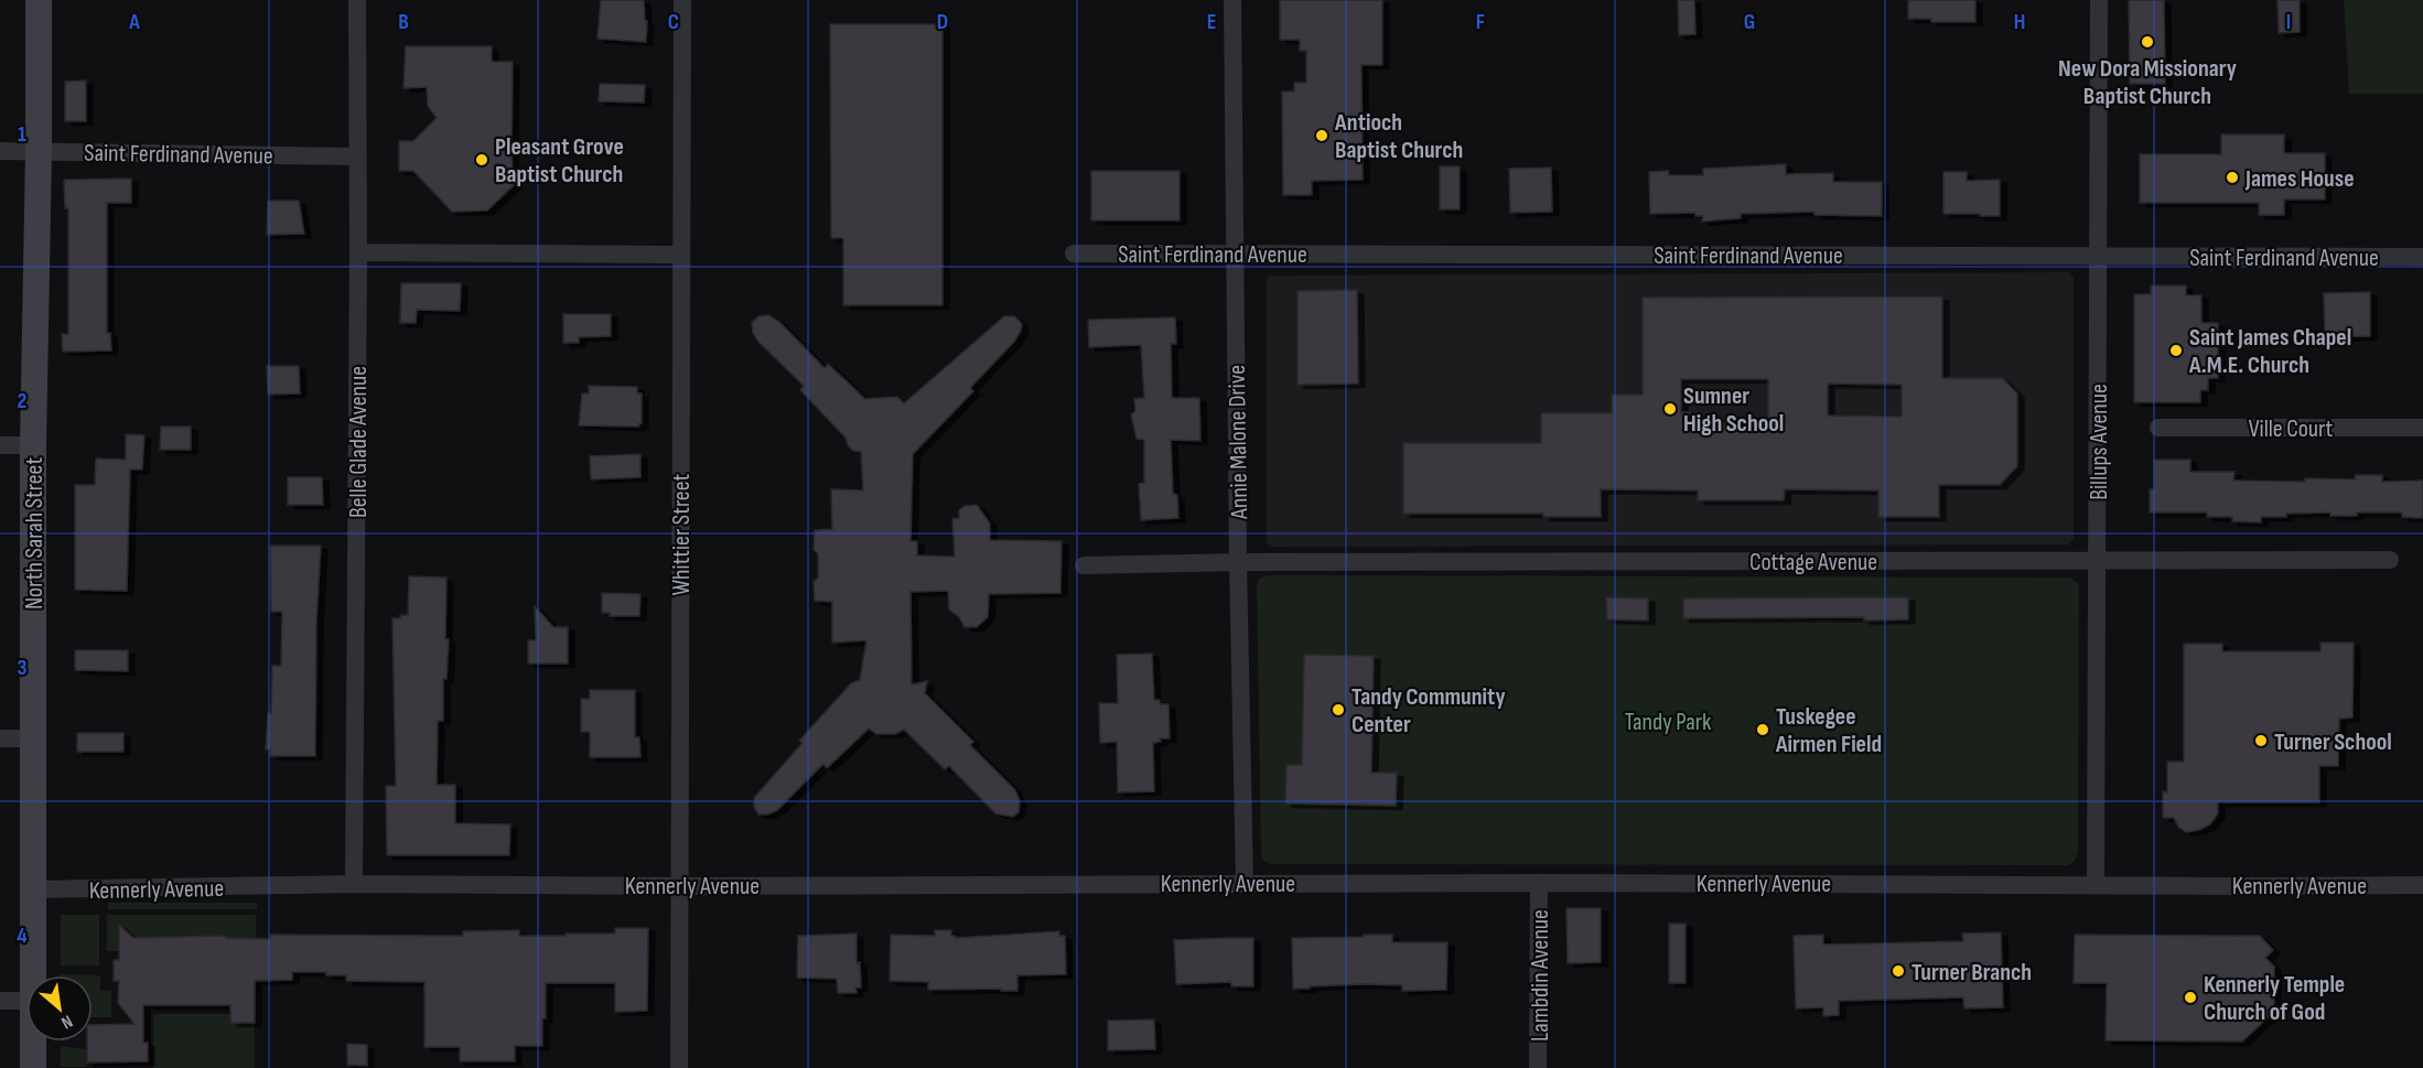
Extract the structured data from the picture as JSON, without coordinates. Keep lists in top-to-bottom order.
{
  "streets": {
    "street": [
      "Saint Ferdinand Avenue",
      "Ville Court",
      "Belle Glade Avenue",
      "Annie Malone Drive",
      "Billups Avenue",
      "North Sarah Street",
      "Whittier Street",
      "Cottage Avenue",
      "Kennerly Avenue",
      "Lambdin Avenue"
    ]
  },
  "crossings": [
    ["Saint Ferdinand Avenue", "Belle Glade Avenue"],
    ["Saint Ferdinand Avenue", "Annie Malone Drive"],
    ["Saint Ferdinand Avenue", "Billups Avenue"],
    ["Saint Ferdinand Avenue", "North Sarah Street"],
    ["Belle Glade Avenue", "Kennerly Avenue"],
    ["Annie Malone Drive", "Cottage Avenue"],
    ["Annie Malone Drive", "Kennerly Avenue"],
    ["Billups Avenue", "Cottage Avenue"],
    ["Billups Avenue", "Kennerly Avenue"],
    ["North Sarah Street", "Kennerly Avenue"],
    ["Whittier Street", "Kennerly Avenue"],
    ["Kennerly Avenue", "Lambdin Avenue"]
  ],
  "parks": ["Tandy Park"],
  "places": [
    "New Dora Missionary Baptist Church",
    "Antioch Baptist Church",
    "Pleasant Grove Baptist Church",
    "James House",
    "Saint James Chapel A.M.E. Church",
    "Sumner High School",
    "Tandy Community Center",
    "Tuskegee Airmen Field",
    "Turner School",
    "Turner Branch",
    "Kennerly Temple Church of God"
  ],
  "north": "bottom right",
  "grid": {
    "columns": [
      "A",
      "B",
      "C",
      "D",
      "E",
      "F",
      "G",
      "H",
      "I"
    ],
    "rows": [
      "1",
      "2",
      "3",
      "4"
    ]
  }
}
